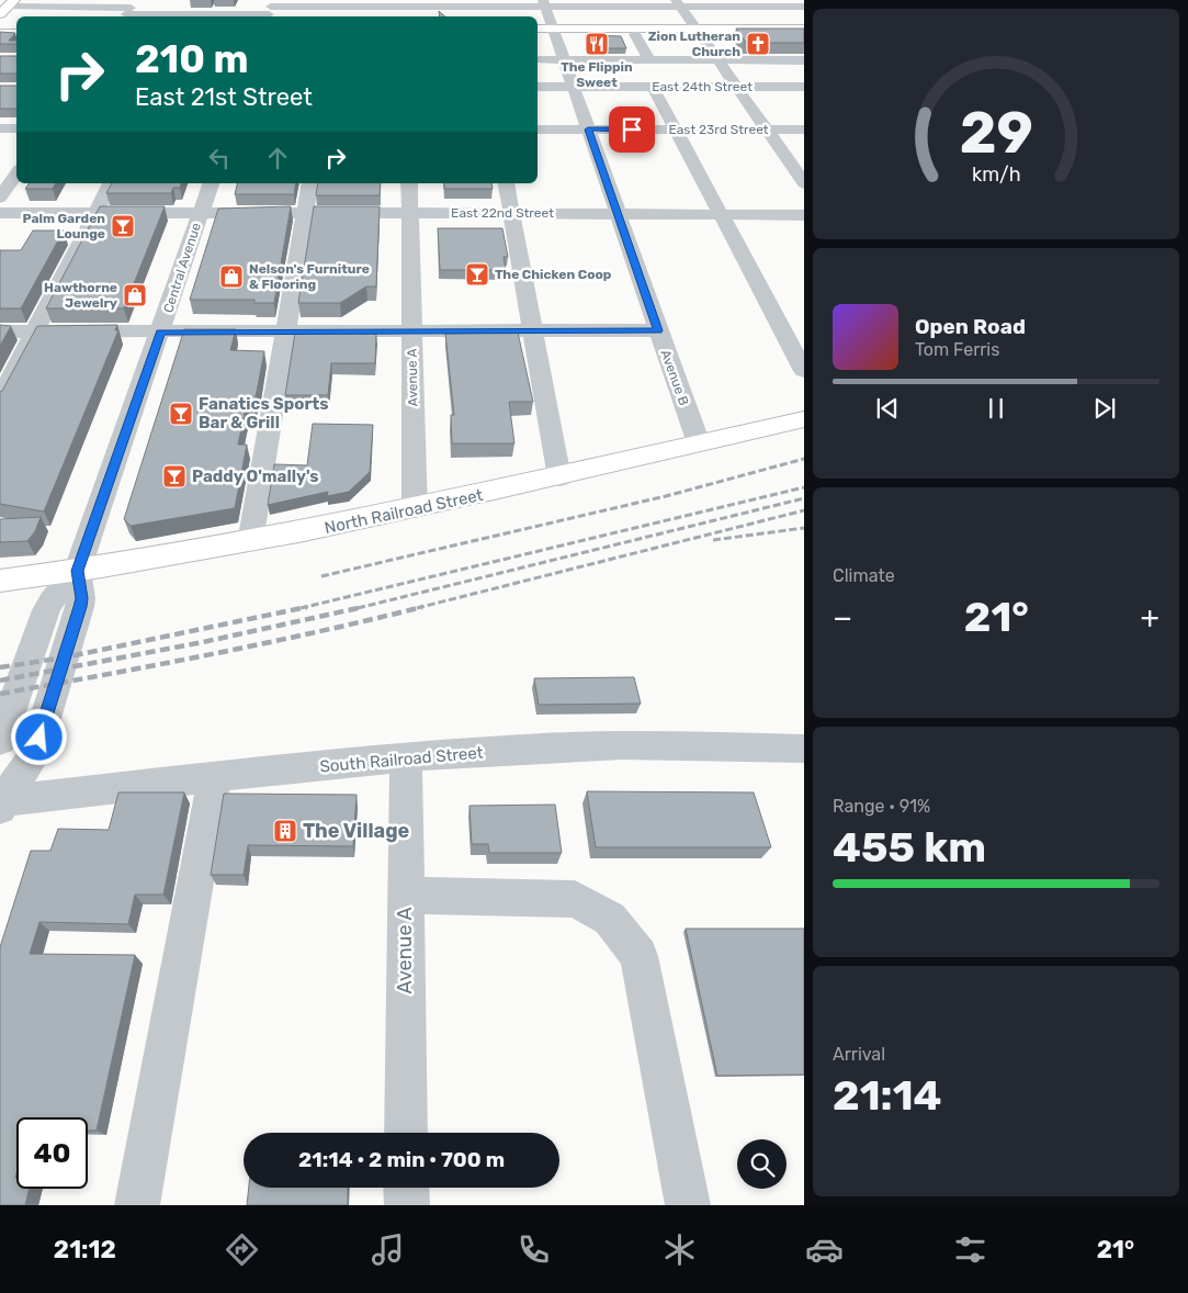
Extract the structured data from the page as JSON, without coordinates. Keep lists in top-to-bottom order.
{
  "streets": {
    "main road": ["North Railroad Street"],
    "street": [
      "East 24th Street",
      "East 23rd Street",
      "East 22nd Street",
      "Central Avenue",
      "Avenue A",
      "Avenue B",
      "South Railroad Street"
    ]
  },
  "crossings": [
    ["East 24th Street", "Avenue B"],
    ["East 23rd Street", "Avenue B"],
    ["East 22nd Street", "Central Avenue"],
    ["East 22nd Street", "Avenue A"],
    ["East 22nd Street", "Avenue B"],
    ["Central Avenue", "North Railroad Street"],
    ["Central Avenue", "South Railroad Street"],
    ["Avenue A", "North Railroad Street"],
    ["Avenue A", "South Railroad Street"],
    ["Avenue B", "North Railroad Street"]
  ],
  "places": {
    "restaurant": ["The Flippin Sweet"],
    "church": ["Zion Lutheran Church"],
    "bar": [
      "Palm Garden Lounge",
      "The Chicken Coop",
      "Fanatics Sports Bar & Grill",
      "Paddy O'mally's"
    ],
    "shop": ["Nelson's Furniture & Flooring", "Hawthorne Jewelry"],
    "building": ["The Village"]
  },
  "page": {
    "turn": ["210 m", "East 21st Street"],
    "song": ["Open Road", "Tom Ferris"],
    "tile": [
      "Climate",
      ["Range · 91%", "455 km"],
      ["Arrival", "21:14"]
    ],
    "heat": ["−", "21°", "+"],
    "limit": "40",
    "trip": "21:14 · 2 min · 700 m",
    "tabs": ["21:12", "21°"],
    "gauge": ["29", "km/h"]
  }
}
